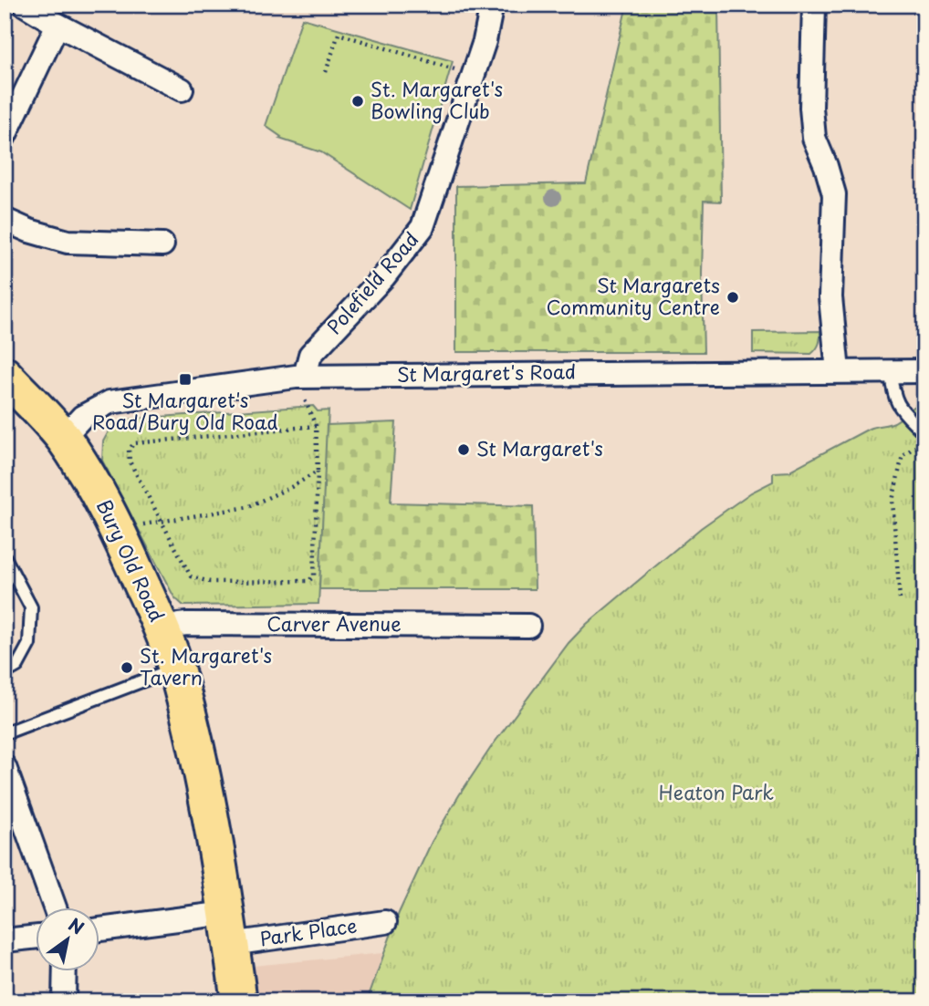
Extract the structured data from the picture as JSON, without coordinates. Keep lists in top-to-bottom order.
{
  "streets": {
    "main road": ["Bury Old Road"],
    "street": [
      "Polefield Road",
      "St Margaret's Road",
      "Carver Avenue",
      "Park Place"
    ]
  },
  "crossings": [
    ["Polefield Road", "St Margaret's Road"],
    ["St Margaret's Road", "Bury Old Road"],
    ["Bury Old Road", "Carver Avenue"],
    ["Bury Old Road", "Park Place"]
  ],
  "parks": ["Heaton Park"],
  "places": {
    "other": [
      "St. Margaret's Bowling Club",
      "St Margarets Community Centre",
      "St Margaret's",
      "St. Margaret's Tavern"
    ],
    "transit": ["St Margaret's Road/Bury Old Road"]
  },
  "north": "top right"
}
